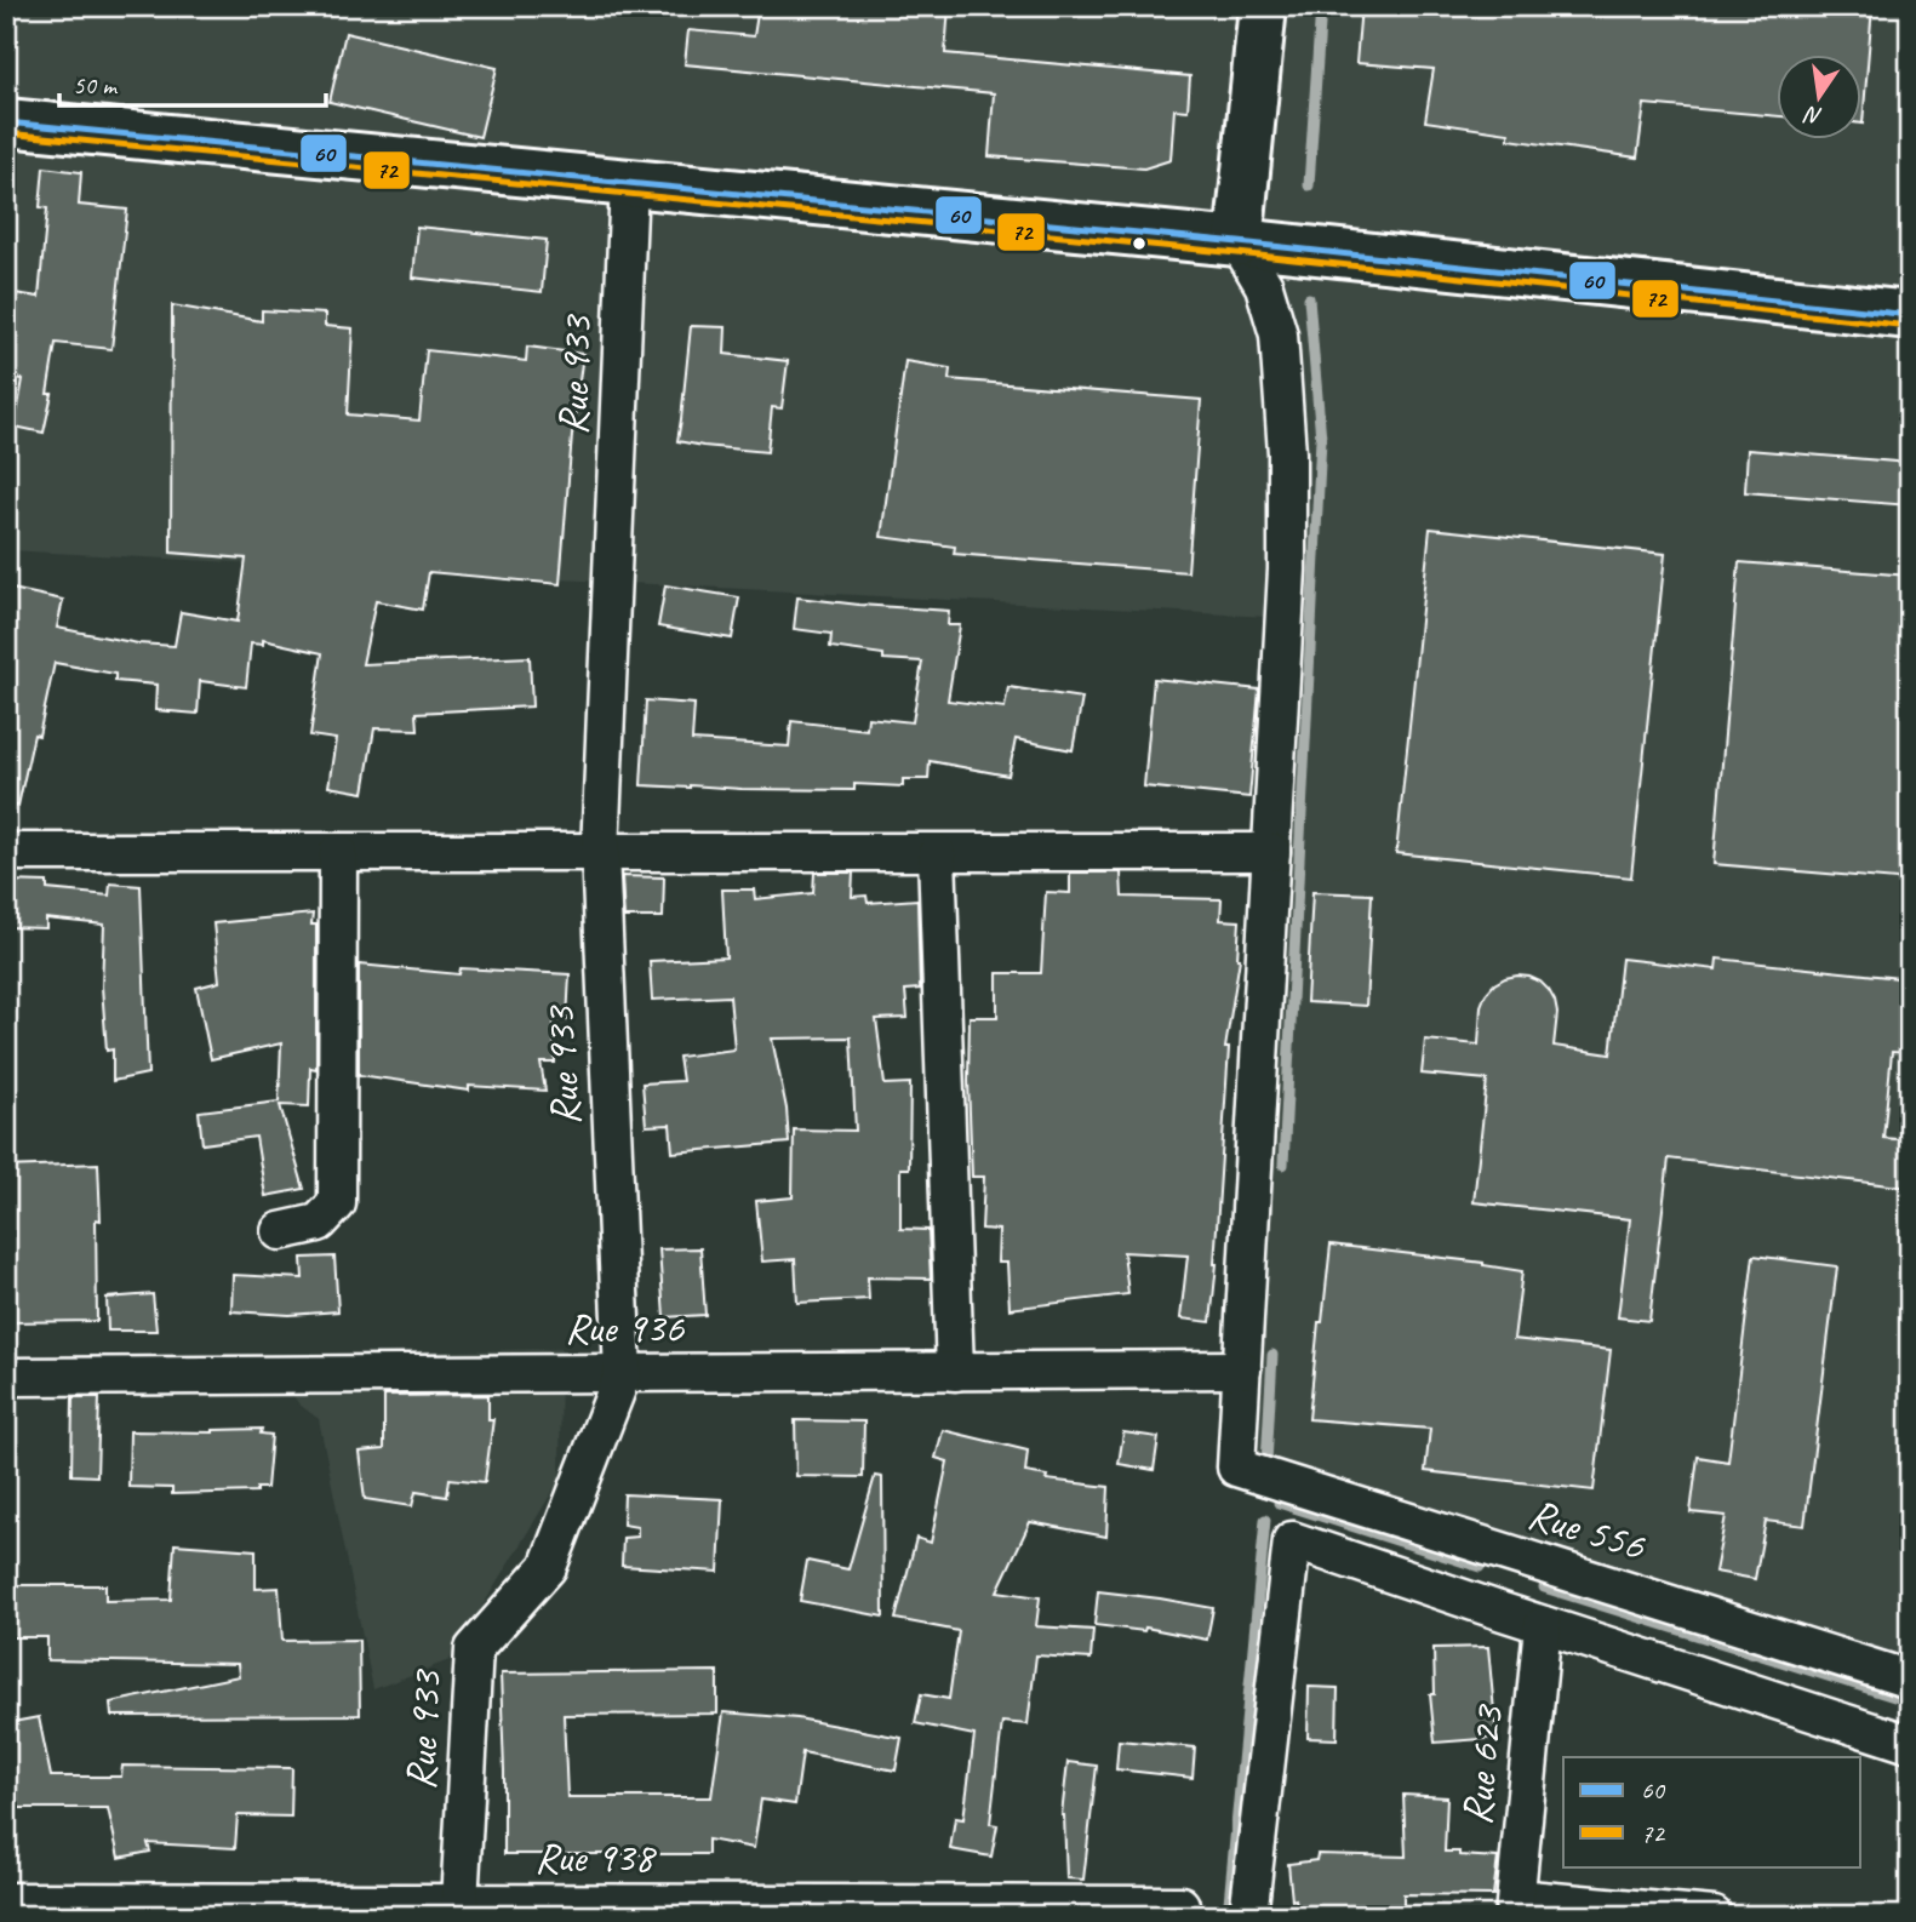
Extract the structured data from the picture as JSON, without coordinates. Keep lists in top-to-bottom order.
{
  "streets": {
    "street": [
      "Rue 933",
      "Rue 936",
      "Rue 556",
      "Rue 623",
      "Rue 938"
    ]
  },
  "crossings": [
    ["Rue 933", "Rue 936"],
    ["Rue 933", "Rue 938"],
    ["Rue 936", "Rue 556"]
  ],
  "lines": ["transit line 60", "transit line 72"],
  "legend": ["60", "72"],
  "scale_bar": "50 m",
  "north": "bottom"
}
